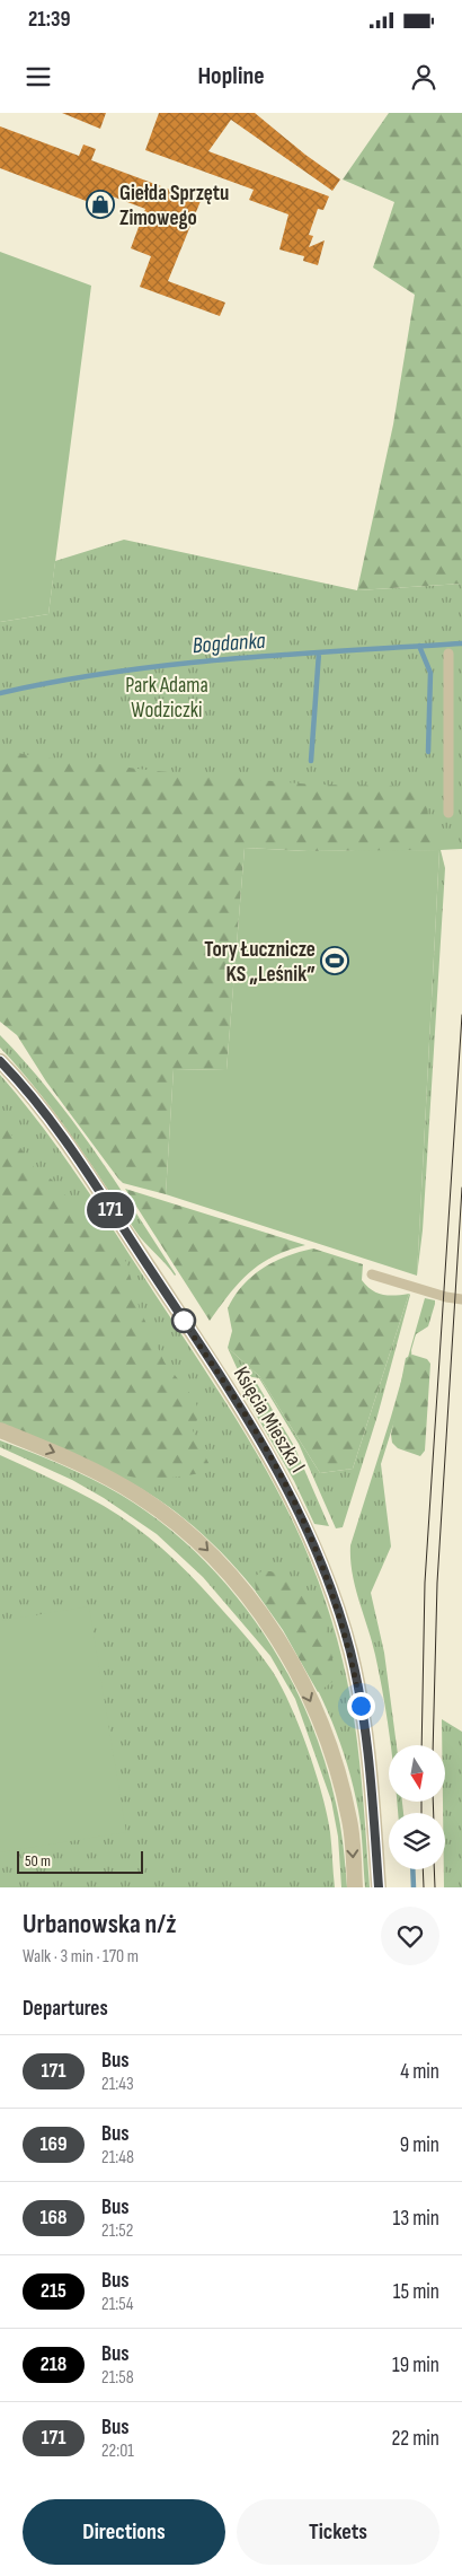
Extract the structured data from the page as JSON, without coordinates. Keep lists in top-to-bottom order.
{
  "streets": {
    "street": ["Księcia Mieszka I"]
  },
  "water": ["Bogdanka"],
  "parks": ["Park Adama Wodziczki"],
  "places": {
    "shop": ["Giełda Sprzętu Zimowego"],
    "sports": ["Tory Łucznicze KS „Leśnik”"]
  },
  "lines": ["bus line 171"],
  "scale_bar": "50 m",
  "north": "bottom",
  "page": {
    "status": "21:39",
    "header": "Hopline",
    "on_map": "171",
    "scale": "50 m",
    "heading": [
      ["Urbanowska n/ż", "Walk · 3 min · 170 m"],
      "Departures"
    ],
    "list": [
      {
        "mark": "171",
        "name": "Bus",
        "note": "21:43",
        "value": "4 min"
      },
      {
        "mark": "169",
        "name": "Bus",
        "note": "21:48",
        "value": "9 min"
      },
      {
        "mark": "168",
        "name": "Bus",
        "note": "21:52",
        "value": "13 min"
      },
      {
        "mark": "215",
        "name": "Bus",
        "note": "21:54",
        "value": "15 min"
      },
      {
        "mark": "218",
        "name": "Bus",
        "note": "21:58",
        "value": "19 min"
      },
      {
        "mark": "171",
        "name": "Bus",
        "note": "22:01",
        "value": "22 min"
      }
    ],
    "buttons": ["Directions", "Tickets"]
  }
}
